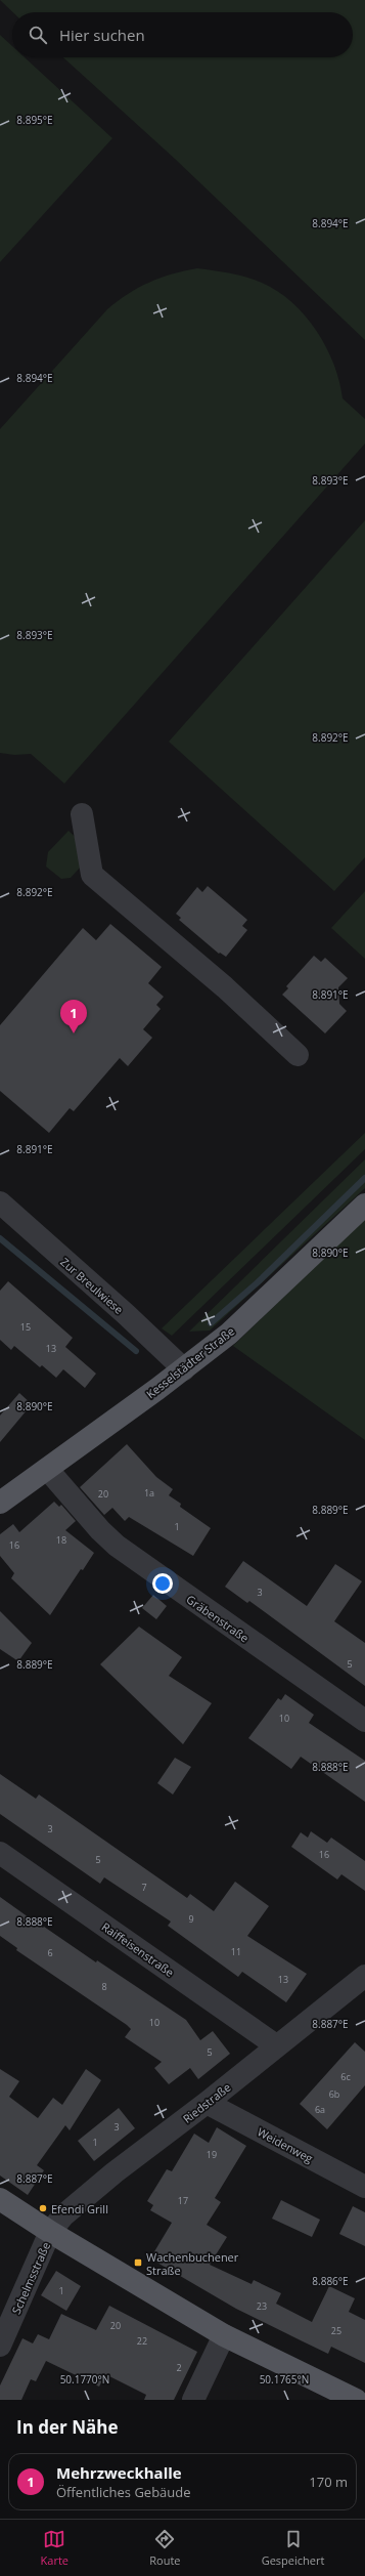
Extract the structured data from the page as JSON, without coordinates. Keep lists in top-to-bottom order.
{
  "streets": {
    "main road": ["Kesselstädter Straße"],
    "street": [
      "Zur Breulwiese",
      "Gräbenstraße",
      "Raiffeisenstraße",
      "Riedstraße",
      "Weidenweg",
      "Schelmsstraße"
    ]
  },
  "crossings": [
    ["Zur Breulwiese", "Kesselstädter Straße"],
    ["Kesselstädter Straße", "Gräbenstraße"],
    ["Raiffeisenstraße", "Riedstraße"],
    ["Riedstraße", "Weidenweg"],
    ["Riedstraße", "Schelmsstraße"]
  ],
  "places": {
    "other": ["Efendi Grill"],
    "transit": ["Wachenbuchener Straße"]
  },
  "house_numbers": [
    "15",
    "13",
    "1a",
    "20",
    "1",
    "18",
    "16",
    "3",
    "5",
    "10",
    "3",
    "16",
    "5",
    "7",
    "9",
    "11",
    "6",
    "13",
    "8",
    "10",
    "5",
    "6c",
    "6b",
    "6a",
    "3",
    "1",
    "19",
    "17",
    "1",
    "23",
    "20",
    "25",
    "22",
    "2"
  ],
  "page": {
    "search": "Hier suchen",
    "pins": "1",
    "heading": "In der Nähe",
    "list": [
      {
        "mark": "1",
        "name": "Mehrzweckhalle",
        "note": "Öffentliches Gebäude",
        "value": "170 m"
      }
    ],
    "nav": ["Karte", "Route", "Gespeichert"]
  },
  "coordinates": [
    "8.895°E",
    "8.894°E",
    "8.893°E",
    "8.892°E",
    "8.891°E",
    "8.890°E",
    "8.889°E",
    "8.888°E",
    "8.887°E",
    "8.886°E",
    "50.1770°N",
    "50.1765°N"
  ]
}
